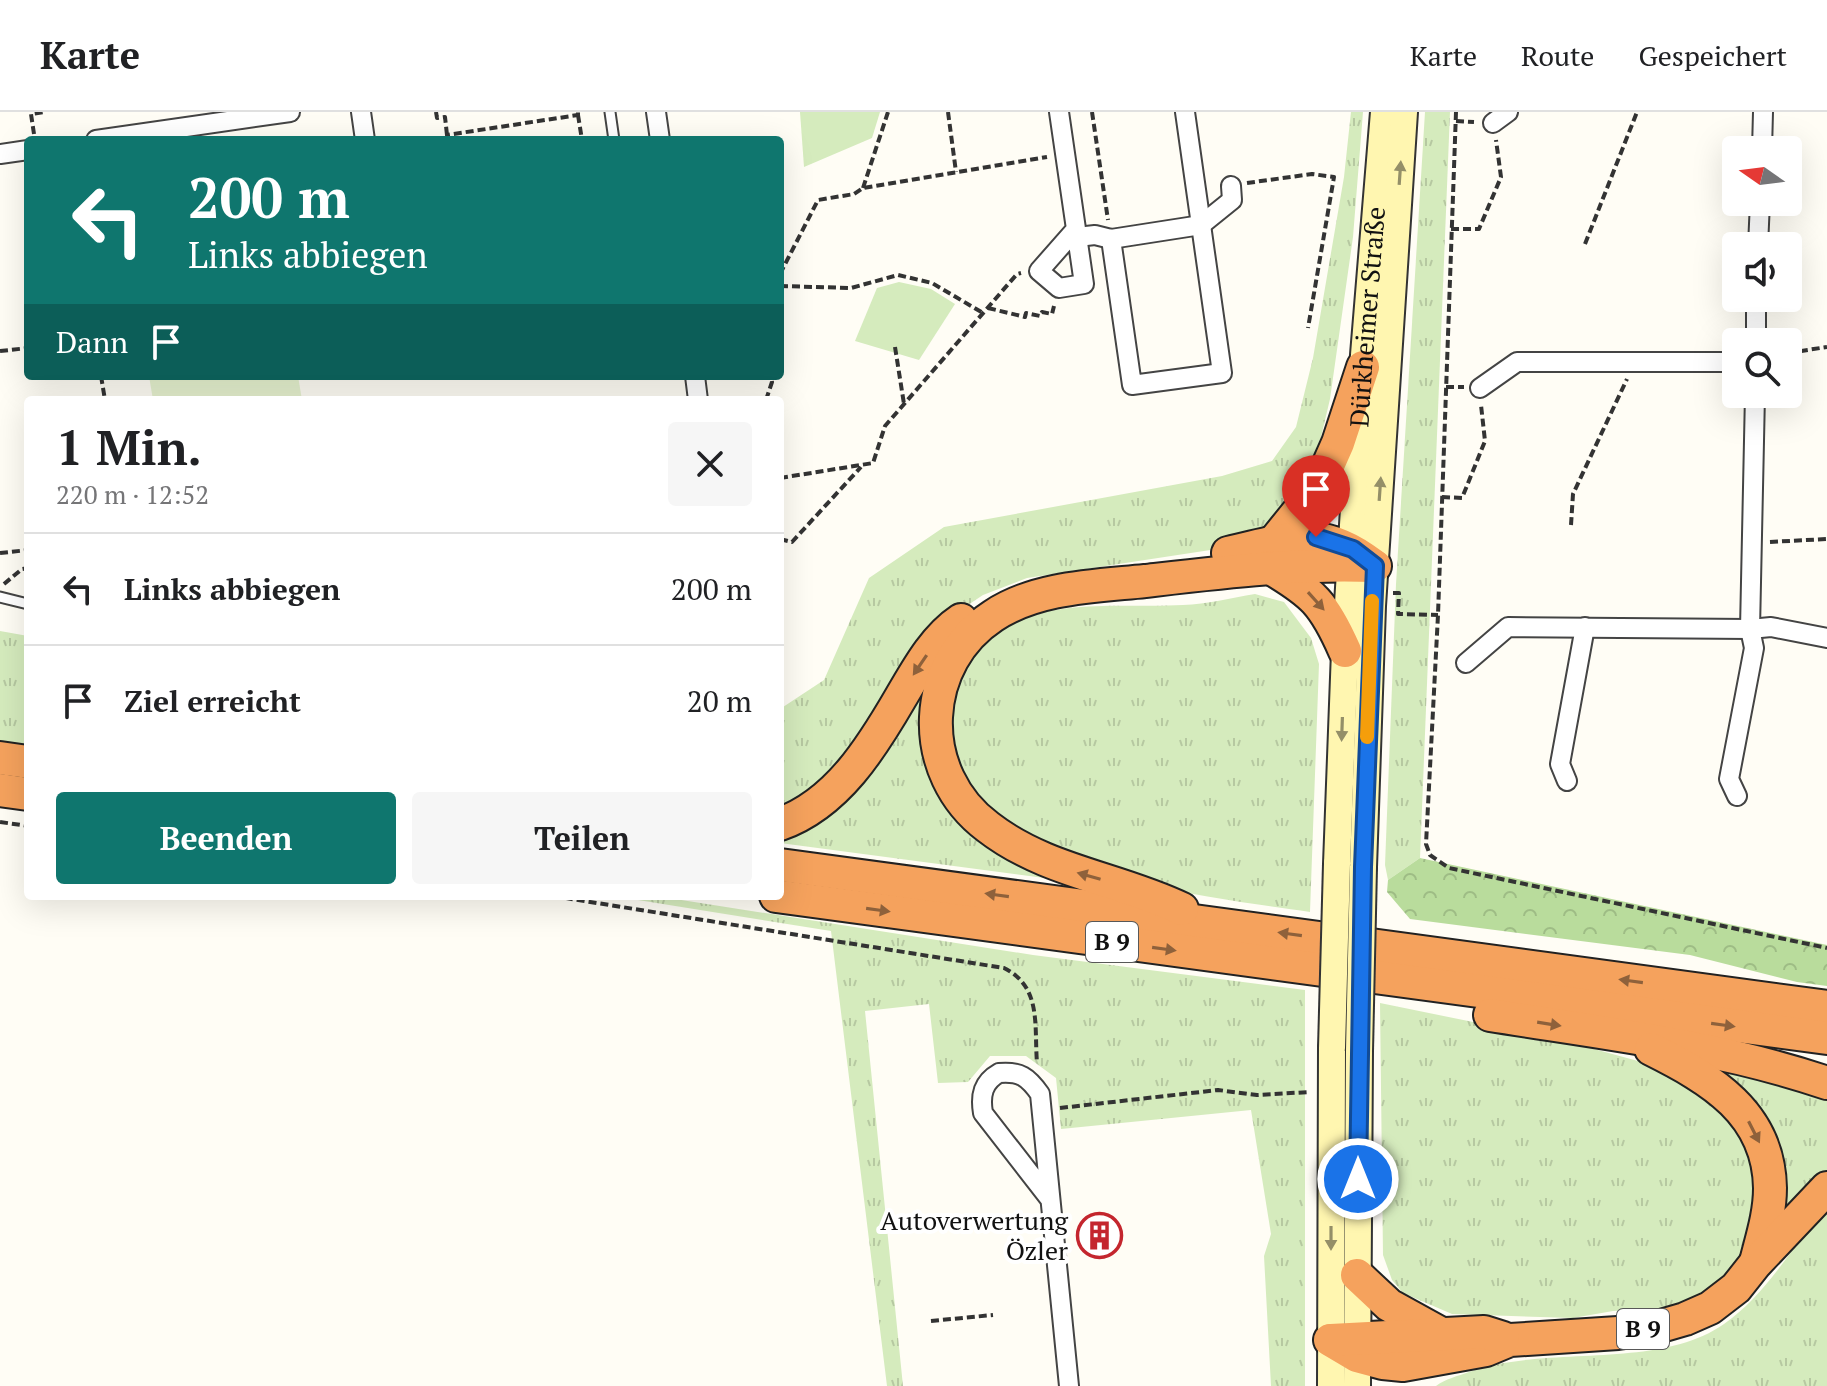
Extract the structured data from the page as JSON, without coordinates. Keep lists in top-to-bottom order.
{
  "streets": {
    "highway": ["B 9"],
    "main road": ["Dürkheimer Straße"]
  },
  "places": {
    "building": ["Autoverwertung Özler"]
  },
  "north": "left",
  "page": {
    "header": "Karte",
    "nav": ["Karte", "Route", "Gespeichert"],
    "turn": ["200 m", "Links abbiegen"],
    "then": "Dann",
    "heading": ["1 Min.", "220 m · 12:52"],
    "list": [
      {
        "name": "Links abbiegen",
        "value": "200 m"
      },
      {
        "name": "Ziel erreicht",
        "value": "20 m"
      }
    ],
    "buttons": ["Beenden", "Teilen"]
  }
}
